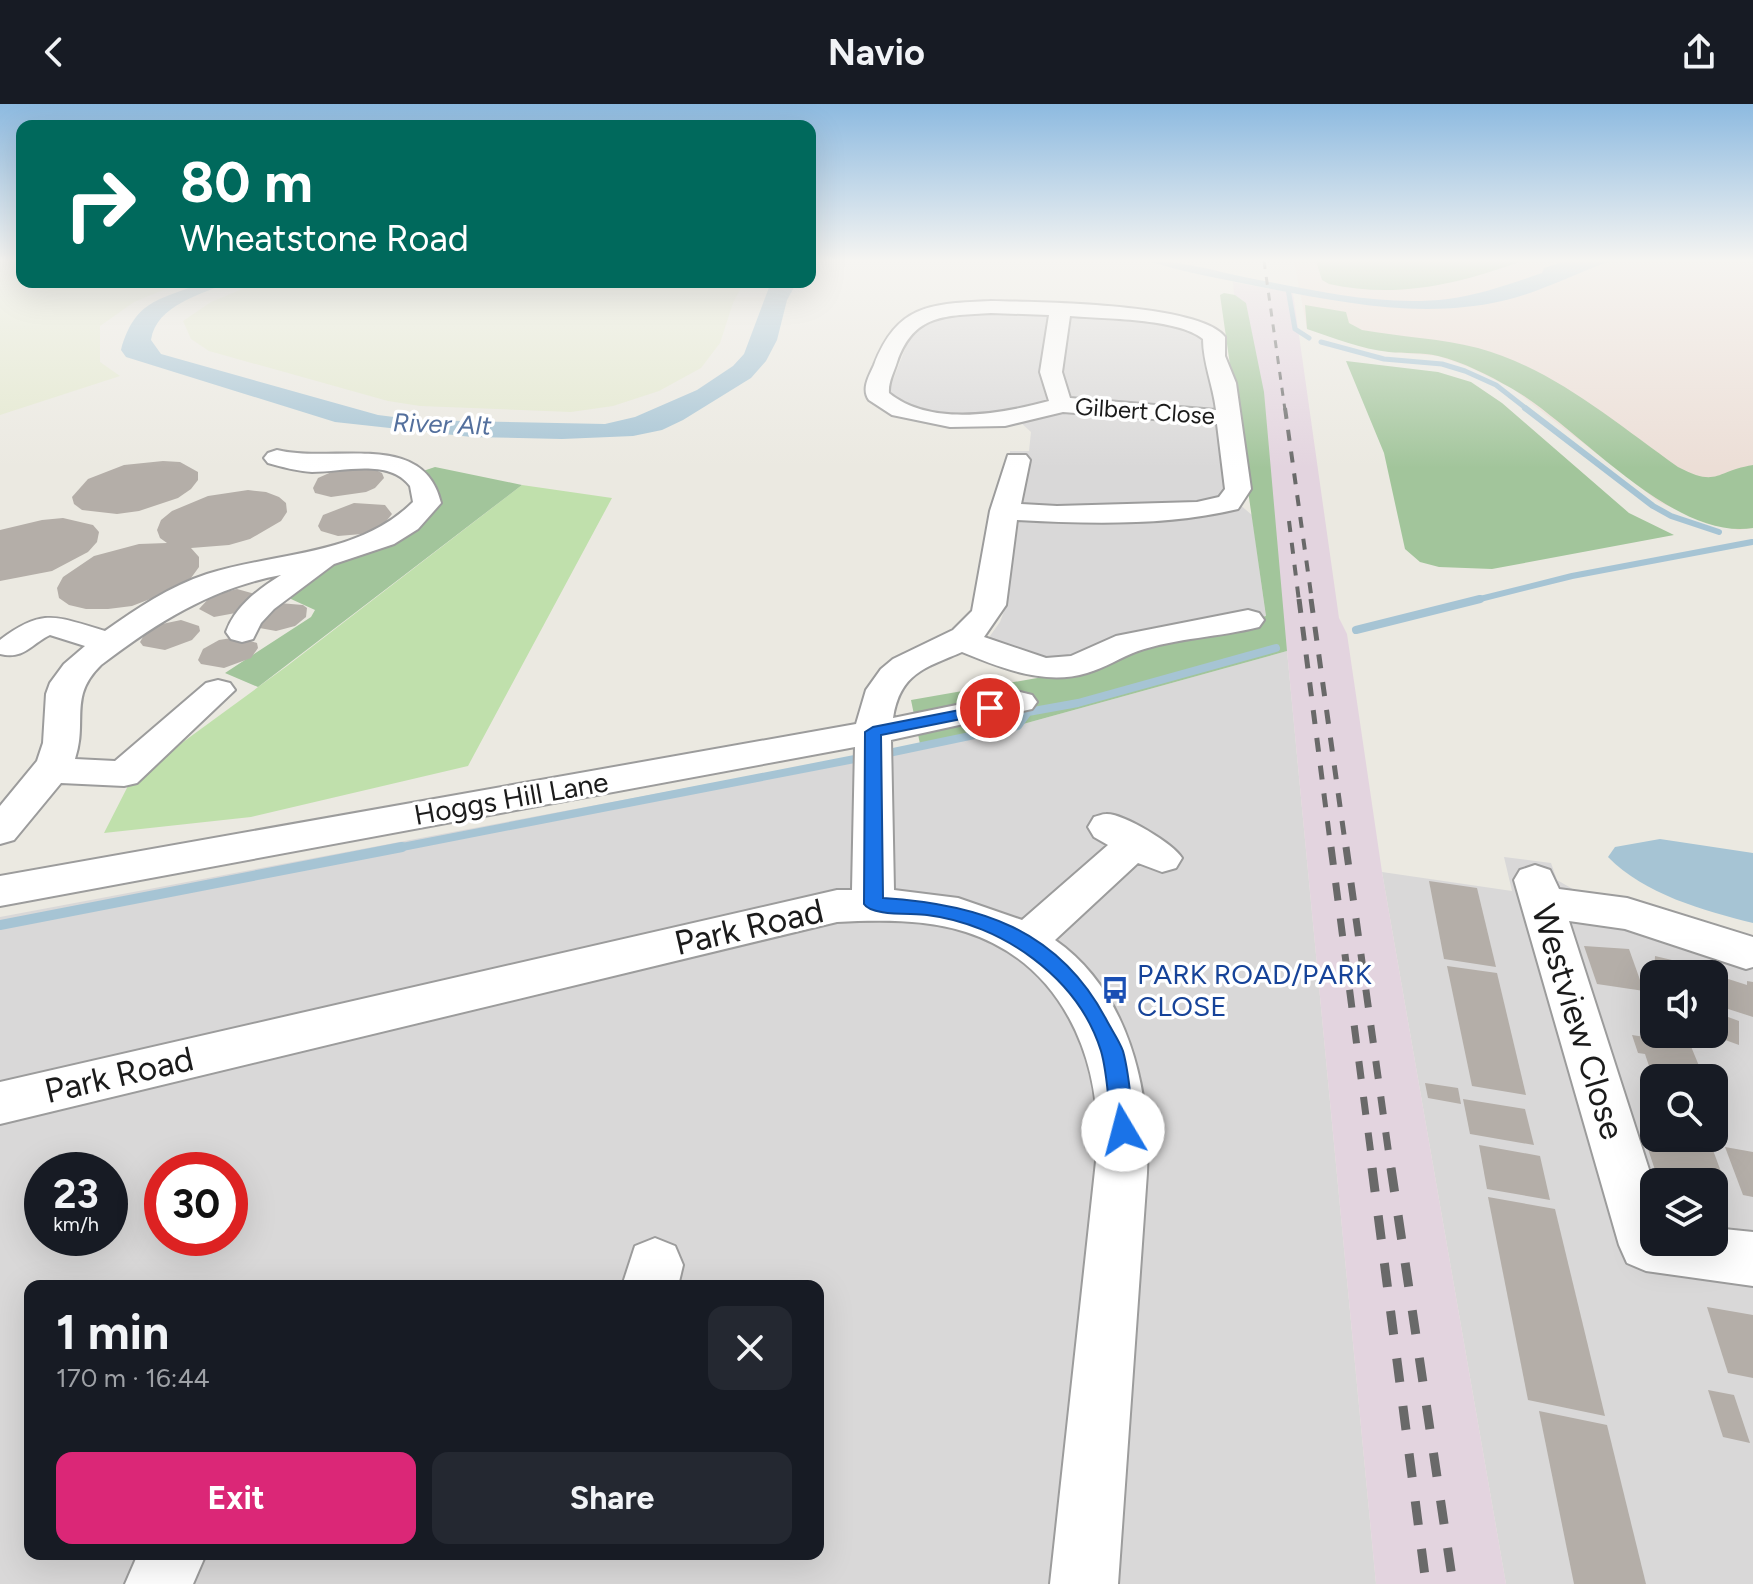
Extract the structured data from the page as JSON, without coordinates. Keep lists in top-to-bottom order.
{
  "streets": {
    "street": [
      "Gilbert Close",
      "Hoggs Hill Lane",
      "Park Road",
      "Westview Close"
    ]
  },
  "water": ["River Alt"],
  "places": {
    "bus stop": ["PARK ROAD/PARK CLOSE"]
  },
  "page": {
    "header": "Navio",
    "turn": ["80 m", "Wheatstone Road"],
    "speed": "23 km/h",
    "limit": "30",
    "heading": ["1 min", "170 m · 16:44"],
    "buttons": ["Exit", "Share"]
  }
}
